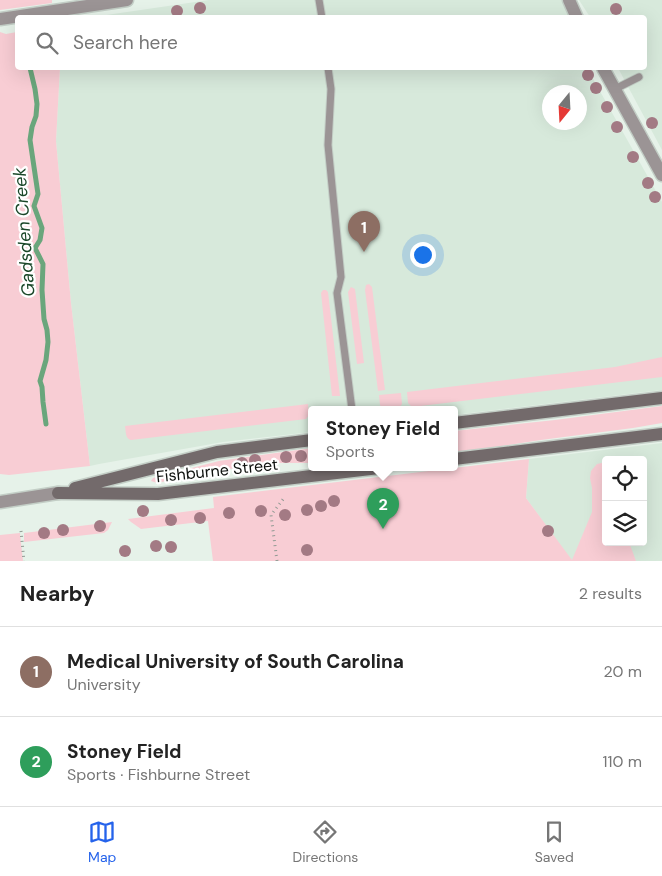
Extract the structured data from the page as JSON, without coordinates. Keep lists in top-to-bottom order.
{
  "streets": {
    "main road": ["Fishburne Street"]
  },
  "water": ["Gadsden Creek"],
  "north": "bottom",
  "page": {
    "search": "Search here",
    "pins": ["1", "2"],
    "popup": ["Stoney Field", "Sports"],
    "heading": ["Nearby", "2 results"],
    "list": [
      {
        "mark": "1",
        "name": "Medical University of South Carolina",
        "note": "University",
        "value": "20 m"
      },
      {
        "mark": "2",
        "name": "Stoney Field",
        "note": "Sports · Fishburne Street",
        "value": "110 m"
      }
    ],
    "nav": ["Map", "Directions", "Saved"]
  }
}
